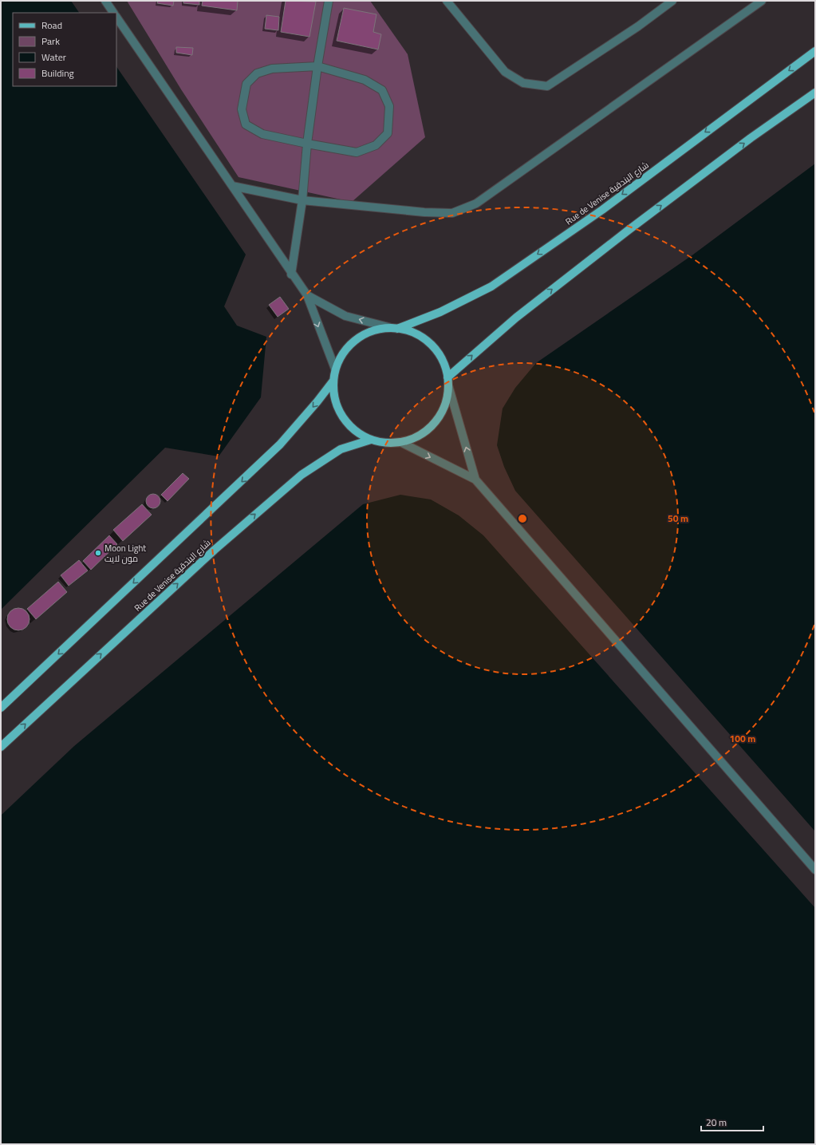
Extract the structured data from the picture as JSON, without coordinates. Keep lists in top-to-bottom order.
{
  "streets": {
    "main road": ["Rue de Venise شارع البندقية"]
  },
  "places": ["Moon Light مون لايت"],
  "legend": [
    "Road",
    "Park",
    "Water",
    "Building"
  ],
  "scale_bar": "20 m",
  "rings": ["50 m", "100 m"]
}
